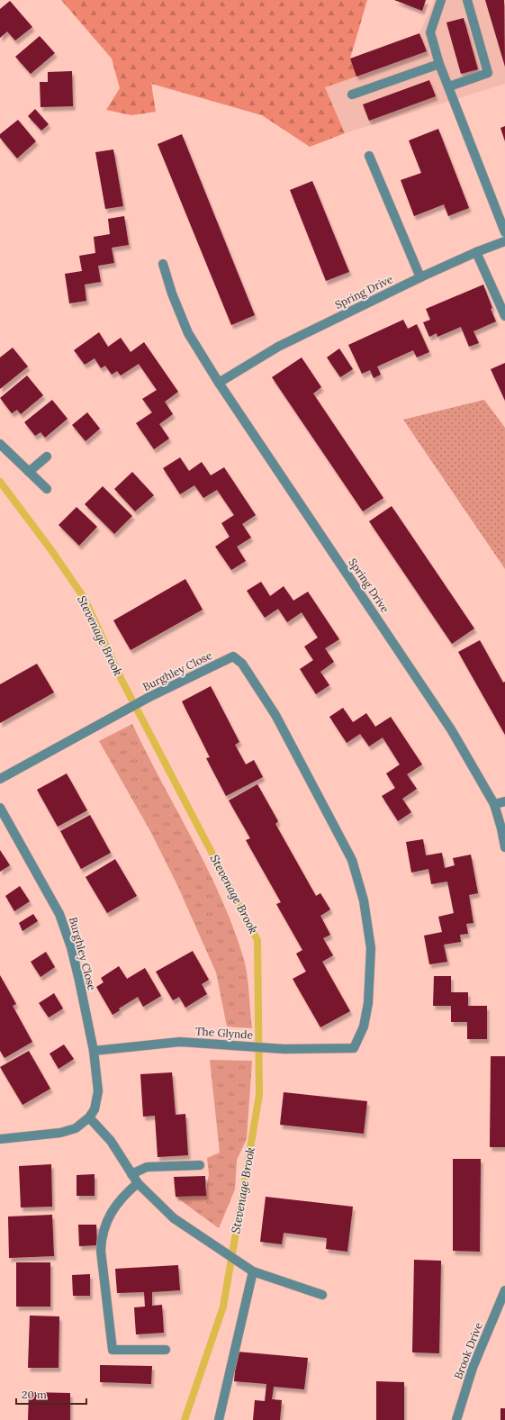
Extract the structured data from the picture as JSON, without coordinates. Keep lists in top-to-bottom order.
{
  "streets": {
    "street": [
      "Spring Drive",
      "Burghley Close",
      "The Glynde",
      "Brook Drive"
    ]
  },
  "crossings": [
    ["Burghley Close", "The Glynde"]
  ],
  "water": ["Stevenage Brook"],
  "scale_bar": "20 m"
}
